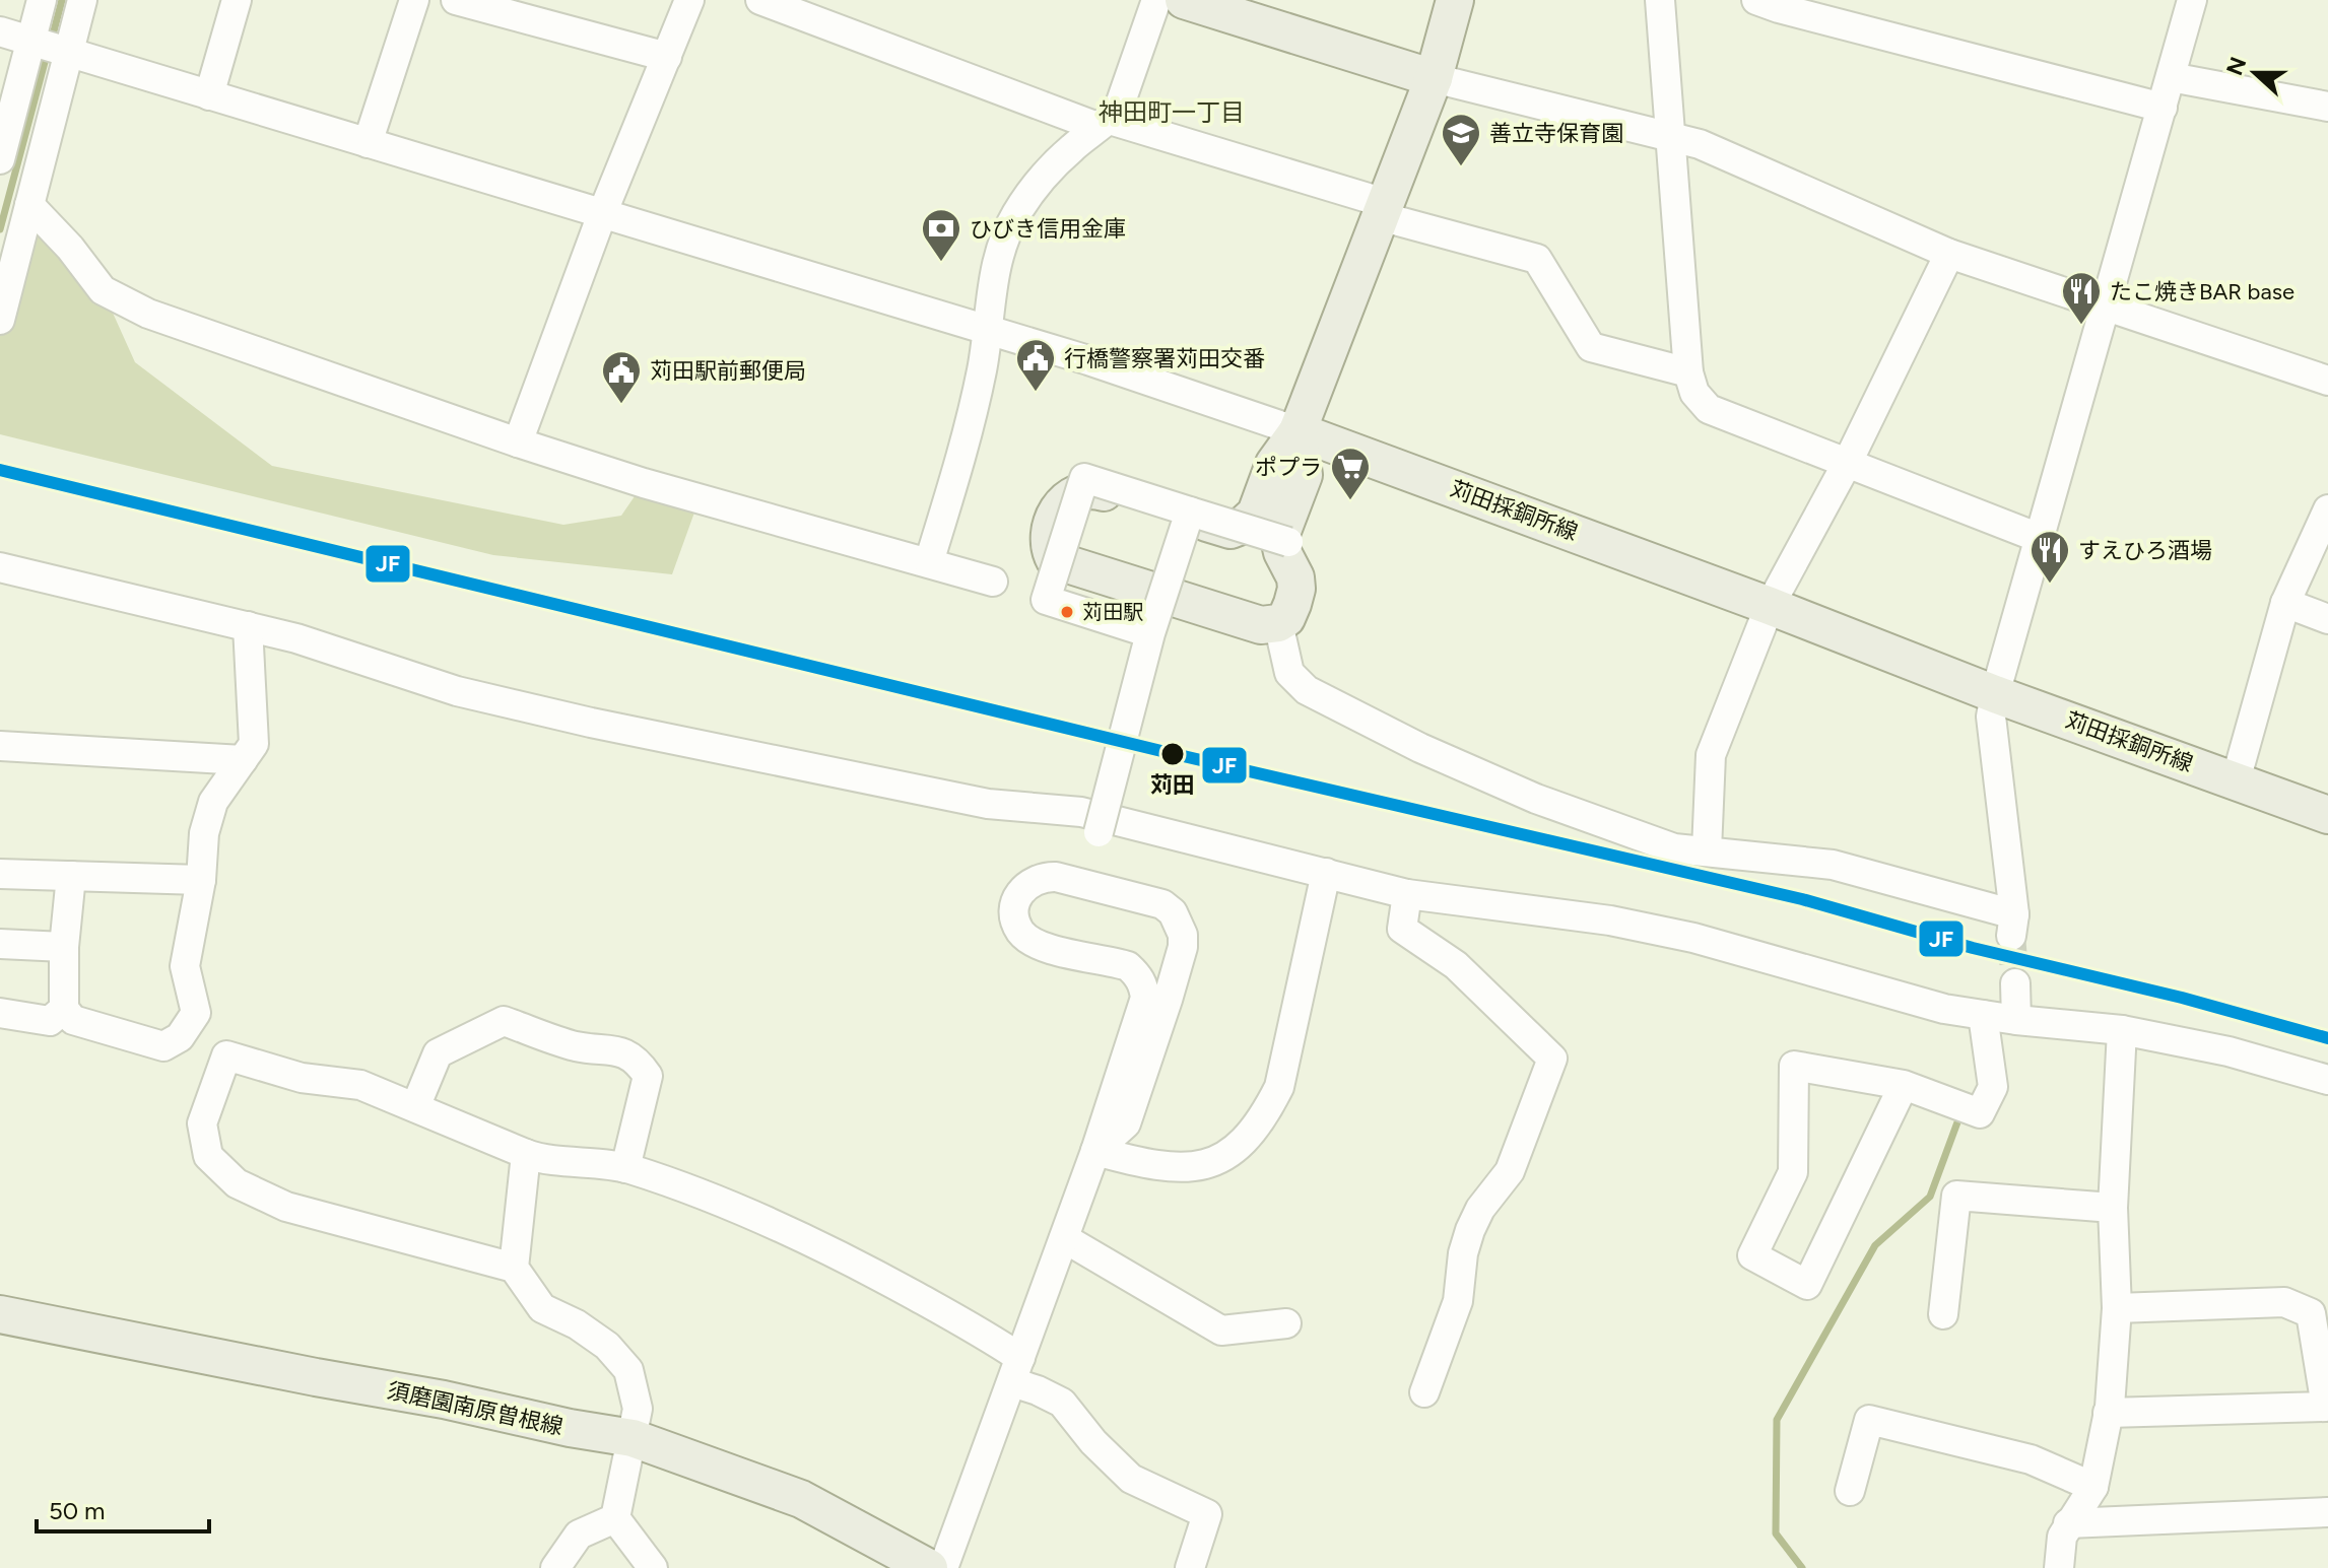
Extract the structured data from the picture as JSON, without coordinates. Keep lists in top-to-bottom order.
{
  "streets": {
    "main road": ["苅田採銅所線", "須磨園南原曽根線"]
  },
  "districts": ["神田町一丁目"],
  "places": {
    "school or university": ["善立寺保育園"],
    "bank": ["ひびき信用金庫"],
    "restaurant": ["たこ焼きBAR base", "すえひろ酒場"],
    "public building": ["行橋警察署苅田交番", "苅田駅前郵便局"],
    "supermarket": ["ポプラ"],
    "other": ["苅田駅", "苅田"]
  },
  "lines": ["transit line JF"],
  "scale_bar": "50 m",
  "north": "left"
}
